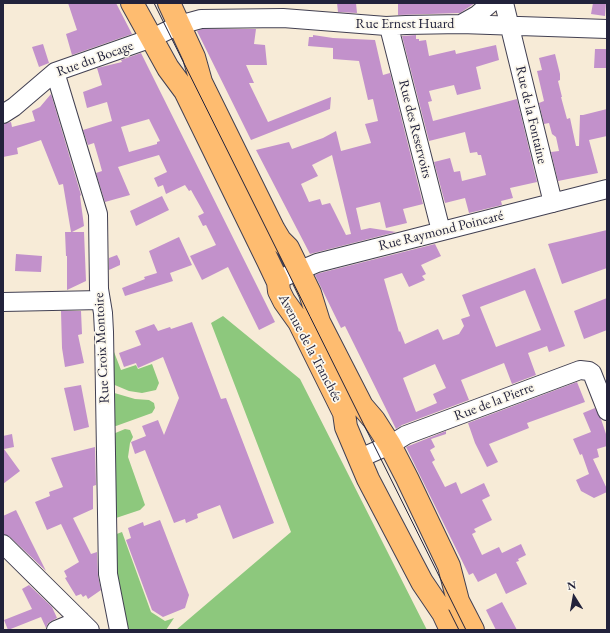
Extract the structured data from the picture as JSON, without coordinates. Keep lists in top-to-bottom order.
{
  "streets": {
    "main road": ["Avenue de la Tranchée"],
    "street": [
      "Rue Ernest Huard",
      "Rue du Bocage",
      "Rue de la Fontaine",
      "Rue des Reservoirs",
      "Rue Raymond Poincaré",
      "Rue Croix Montoire",
      "Rue de la Pierre"
    ]
  },
  "crossings": [
    ["Rue Ernest Huard", "Rue du Bocage"],
    ["Rue Ernest Huard", "Rue de la Fontaine"],
    ["Rue Ernest Huard", "Rue des Reservoirs"],
    ["Rue Ernest Huard", "Avenue de la Tranchée"],
    ["Rue du Bocage", "Rue Croix Montoire"],
    ["Rue du Bocage", "Avenue de la Tranchée"],
    ["Rue de la Fontaine", "Rue Raymond Poincaré"],
    ["Rue des Reservoirs", "Rue Raymond Poincaré"],
    ["Rue Raymond Poincaré", "Avenue de la Tranchée"],
    ["Avenue de la Tranchée", "Rue de la Pierre"]
  ],
  "north": "top"
}
